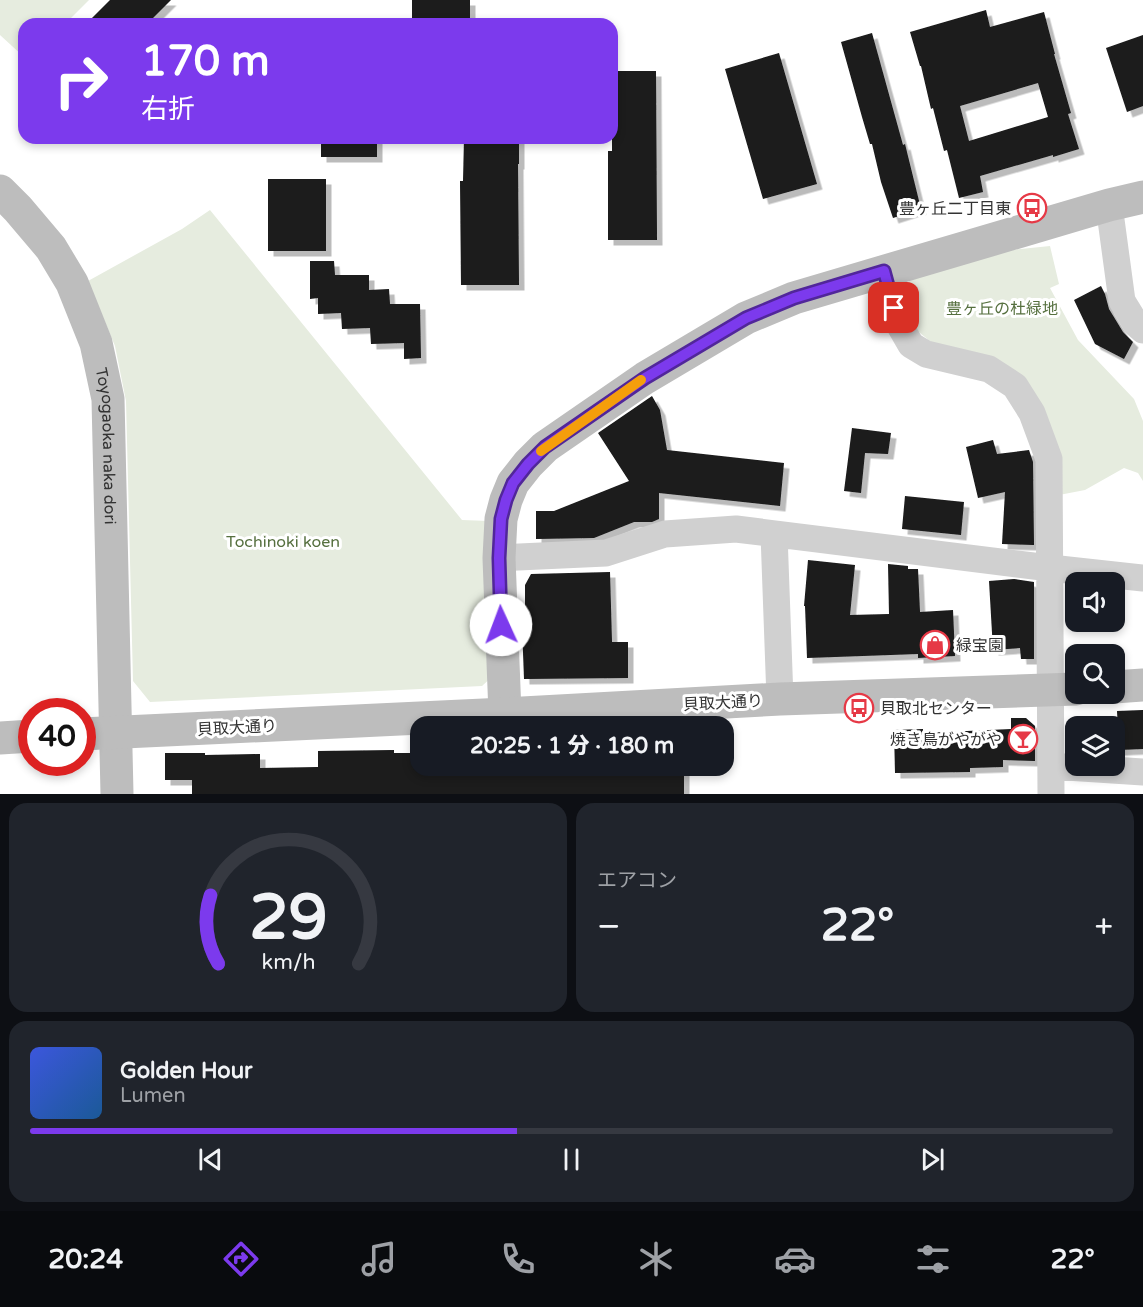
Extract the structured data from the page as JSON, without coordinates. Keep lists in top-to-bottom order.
{
  "streets": {
    "street": ["Toyogaoka naka dori", "貝取大通り"]
  },
  "crossings": [
    ["Toyogaoka naka dori", "貝取大通り"]
  ],
  "parks": ["豊ヶ丘の杜緑地", "Tochinoki koen"],
  "places": {
    "bus stop": ["豊ヶ丘二丁目東", "貝取北センター"],
    "shop": ["緑宝園"],
    "bar": ["焼き鳥がやがや"]
  },
  "page": {
    "turn": ["170 m", "右折"],
    "limit": "40",
    "trip": "20:25 · 1 分 · 180 m",
    "tile": "エアコン",
    "heat": ["−", "22°", "+"],
    "song": ["Golden Hour", "Lumen"],
    "tabs": ["20:24", "22°"],
    "gauge": ["29", "km/h"]
  }
}
